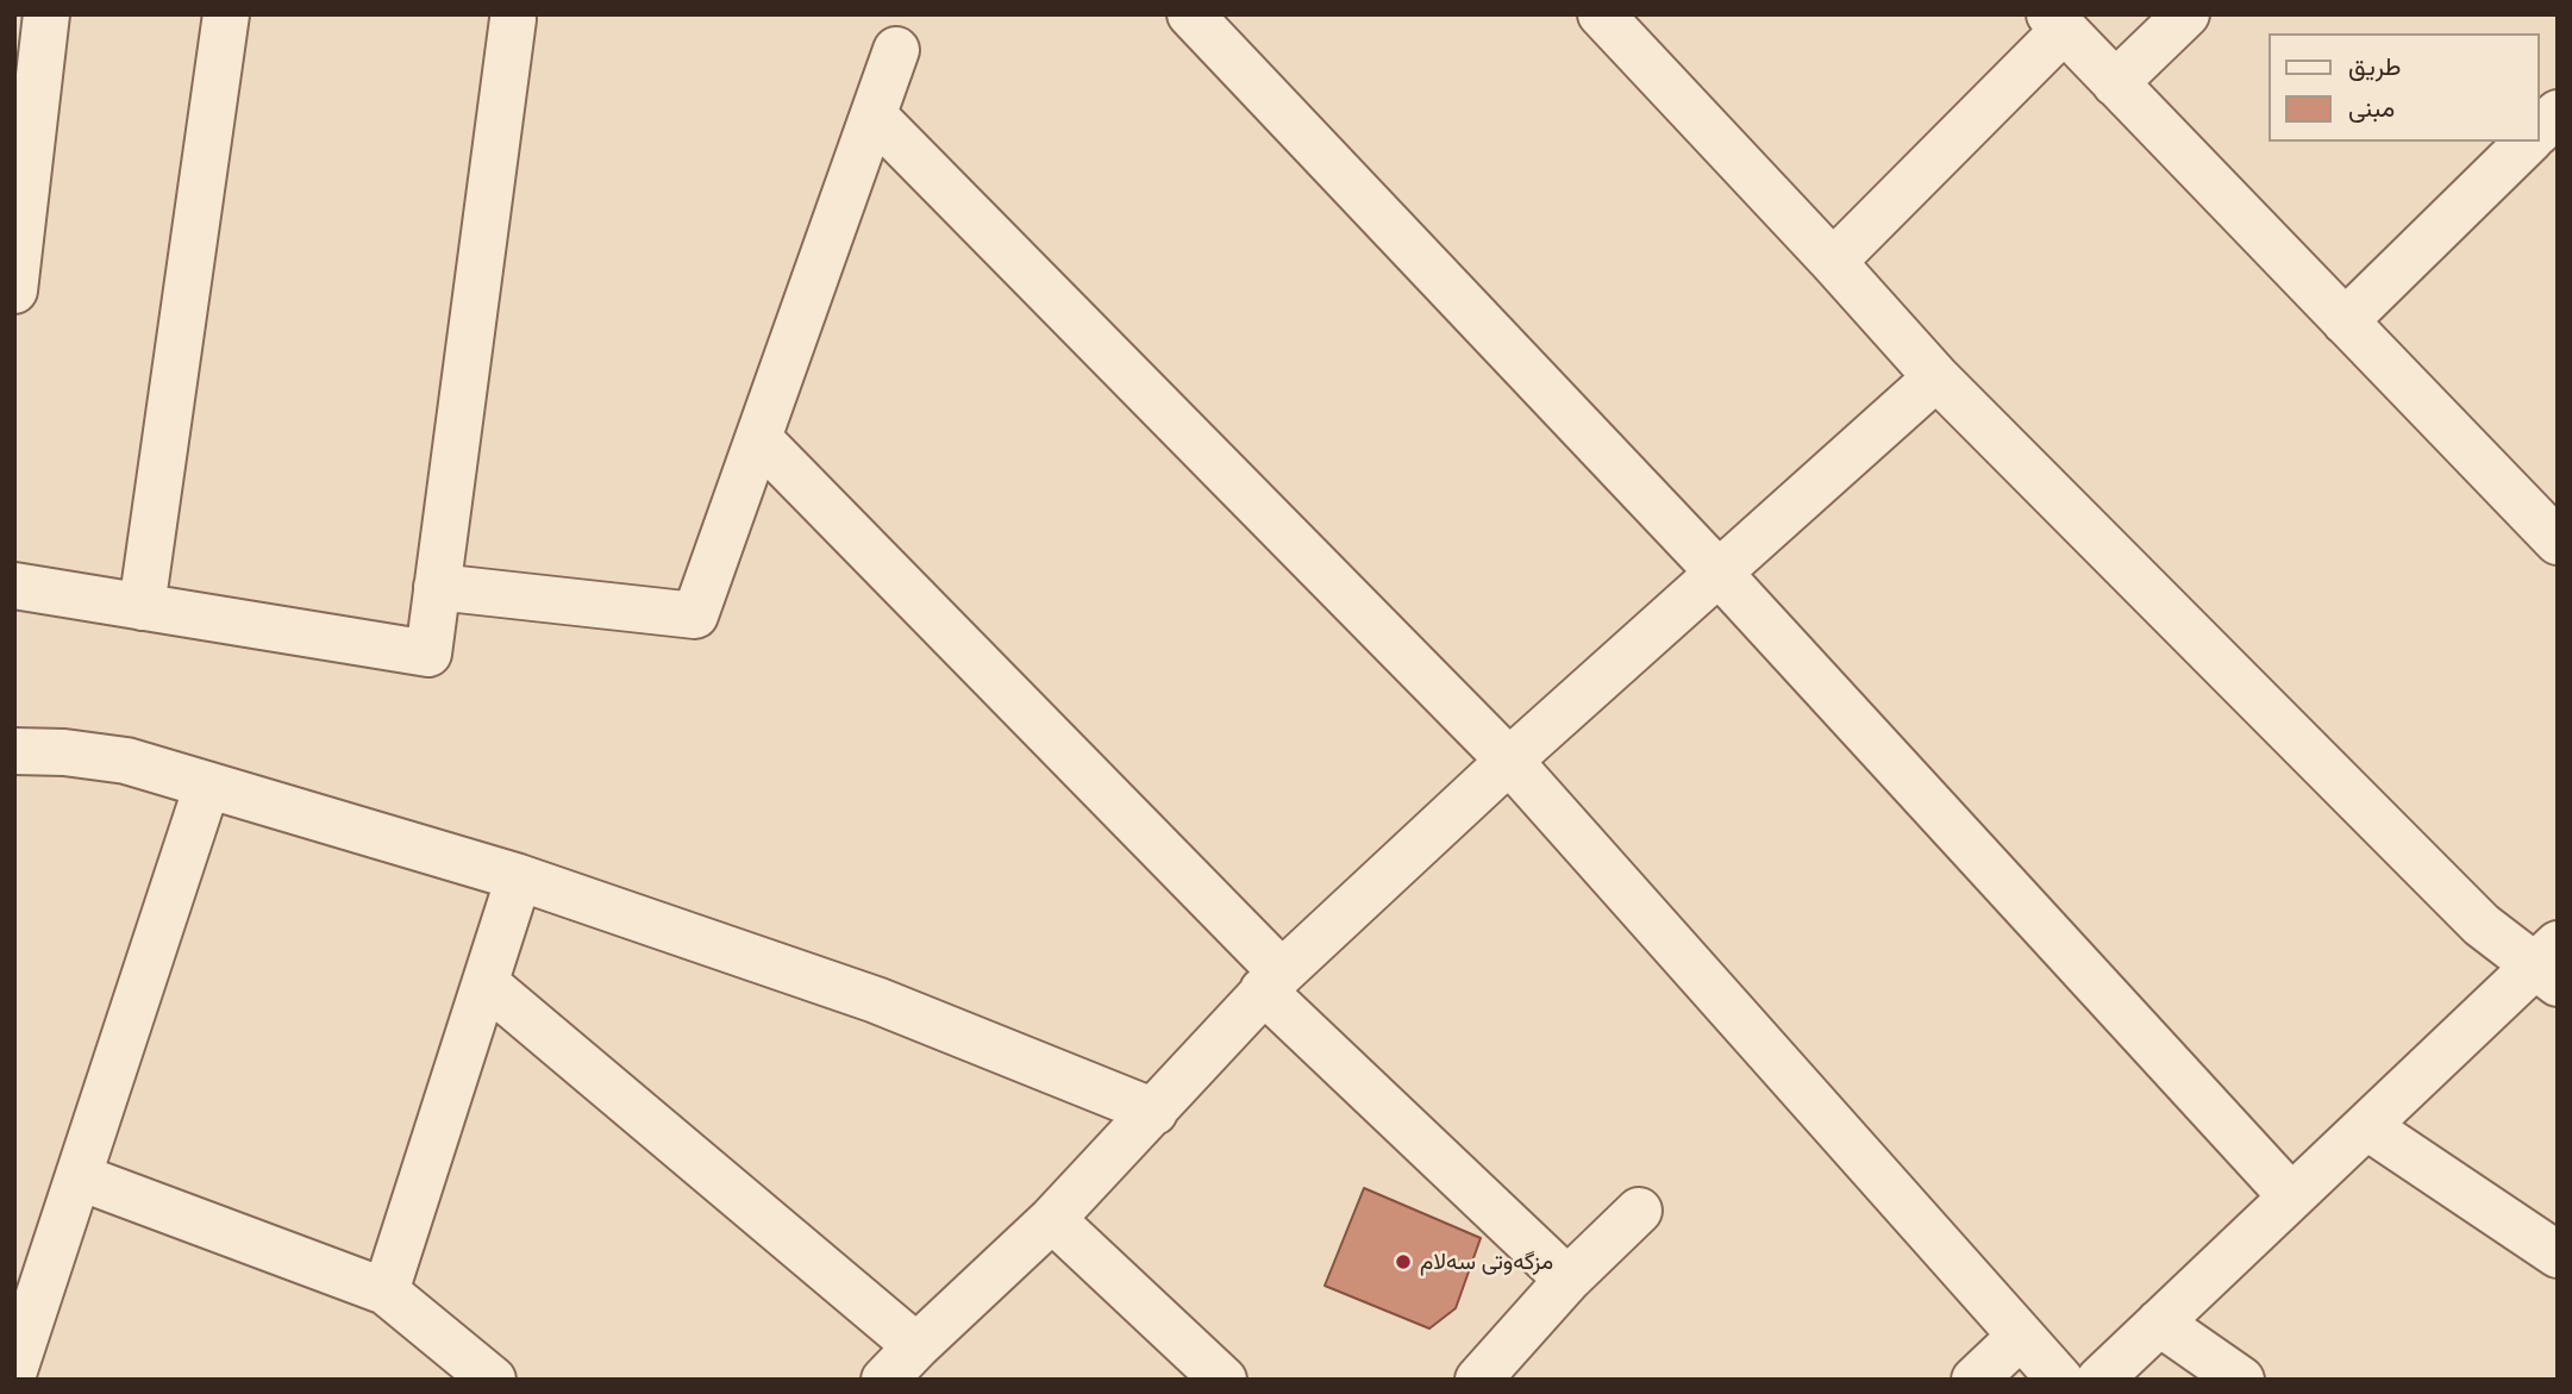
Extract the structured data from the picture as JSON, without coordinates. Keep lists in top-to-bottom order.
{
  "places": ["مزگەوتی سەلام"],
  "legend": ["طريق", "مبنى"]
}
